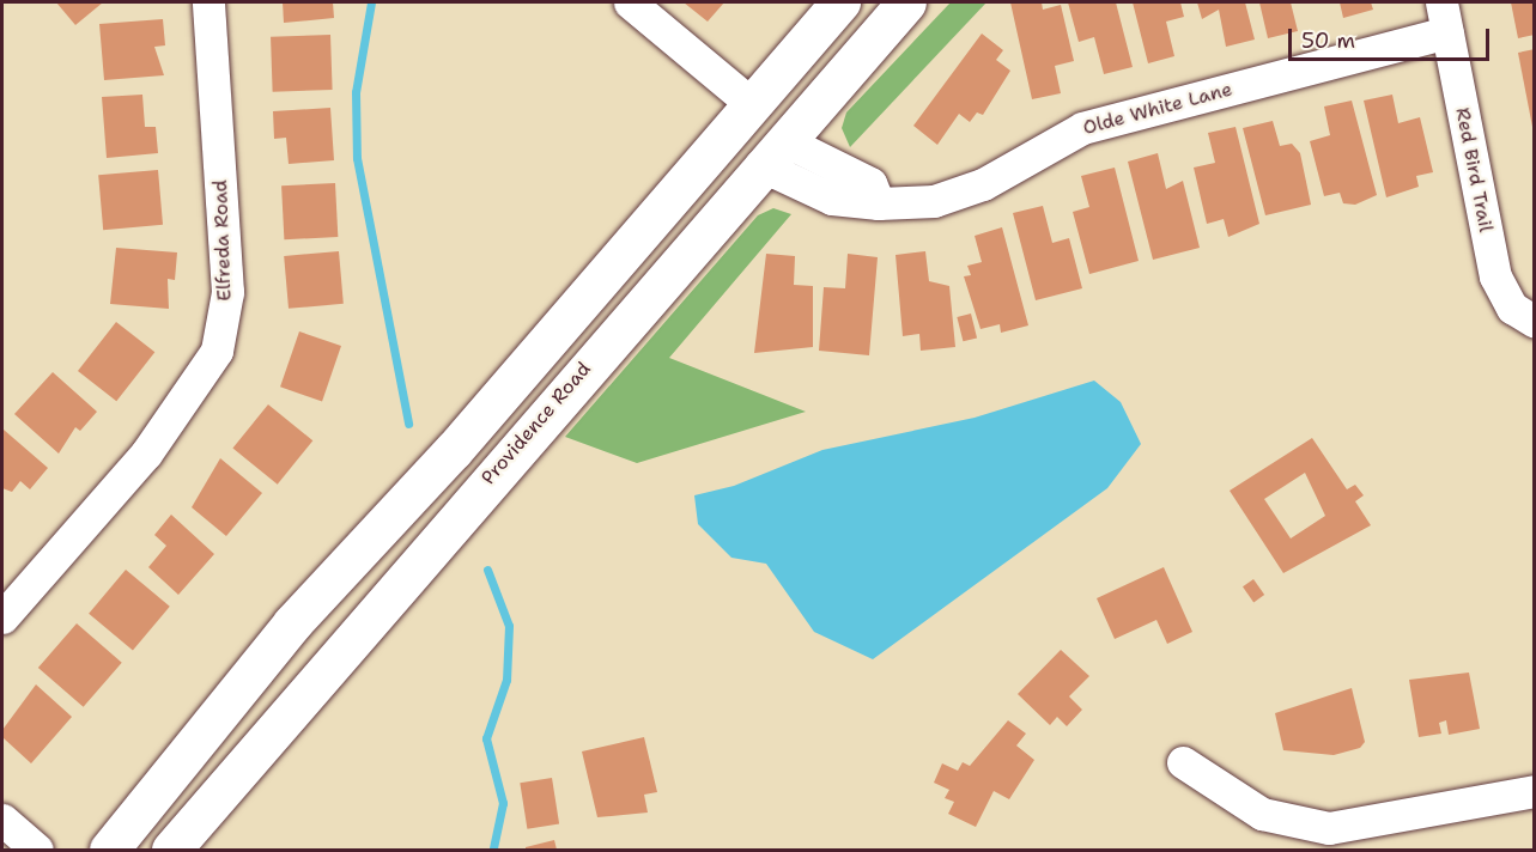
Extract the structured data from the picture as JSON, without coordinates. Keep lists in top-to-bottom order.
{
  "streets": {
    "main road": ["Providence Road"],
    "street": ["Olde White Lane", "Red Bird Trail", "Elfreda Road"]
  },
  "crossings": [
    ["Olde White Lane", "Red Bird Trail"],
    ["Olde White Lane", "Providence Road"]
  ],
  "scale_bar": "50 m"
}
